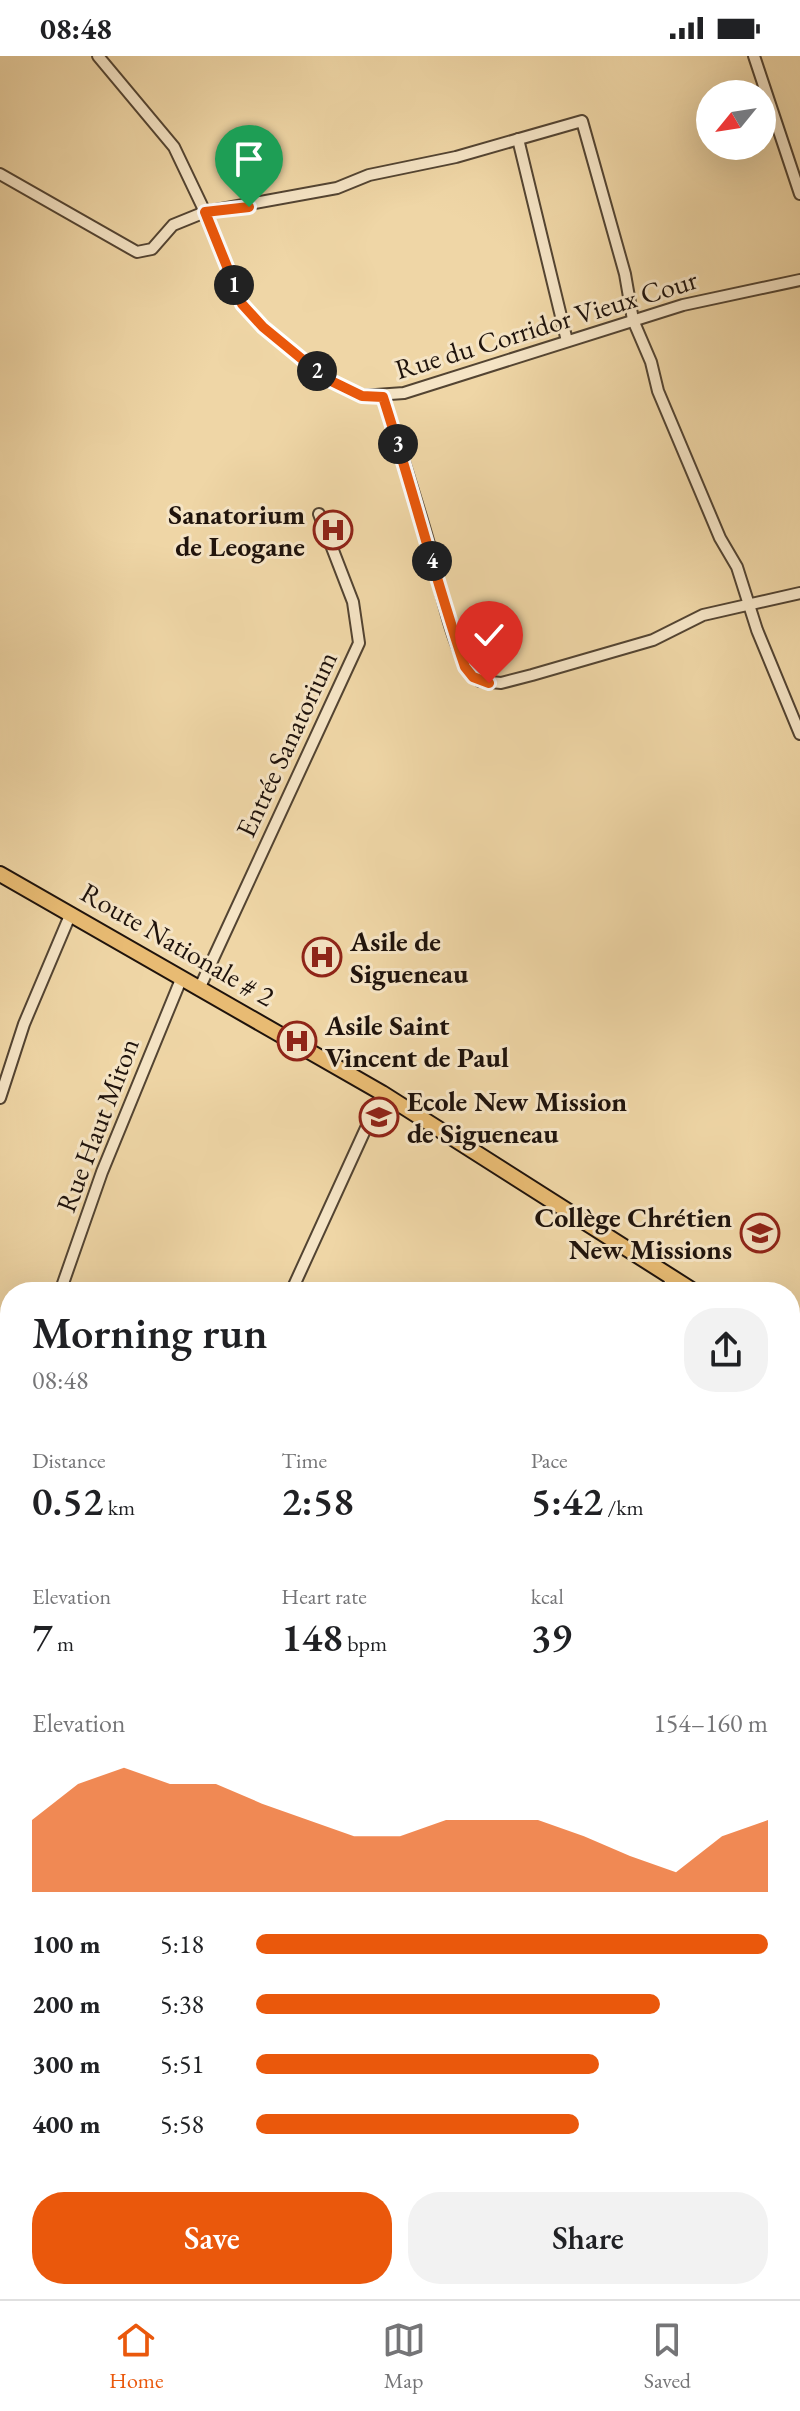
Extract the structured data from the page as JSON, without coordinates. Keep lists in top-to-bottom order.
{
  "streets": {
    "main road": ["Route Nationale # 2"],
    "street": ["Rue du Corridor Vieux Cour", "Entrée Sanatorium", "Rue Haut Miton"]
  },
  "crossings": [
    ["Entrée Sanatorium", "Route Nationale # 2"],
    ["Route Nationale # 2", "Rue Haut Miton"]
  ],
  "places": {
    "hospital": ["Sanatorium de Leogane", "Asile de Sigueneau", "Asile Saint Vincent de Paul"],
    "school or university": ["Ecole New Mission de Sigueneau", "Collège Chrétien New Missions"]
  },
  "north": "bottom left",
  "page": {
    "status": "08:48",
    "pins": [
      "1",
      "2",
      "3",
      "4"
    ],
    "heading": ["Morning run", "08:48"],
    "stats": [
      ["Distance", "0.52 km"],
      ["Time", "2:58"],
      ["Pace", "5:42 /km"],
      ["Elevation", "7 m"],
      ["Heart rate", "148 bpm"],
      ["kcal", "39"]
    ],
    "chart": ["Elevation", "154–160 m"],
    "list": [
      {
        "name": "100 m",
        "note": "5:18"
      },
      {
        "name": "200 m",
        "note": "5:38"
      },
      {
        "name": "300 m",
        "note": "5:51"
      },
      {
        "name": "400 m",
        "note": "5:58"
      }
    ],
    "buttons": ["Save", "Share"],
    "tabs": ["Home", "Map", "Saved"]
  }
}
